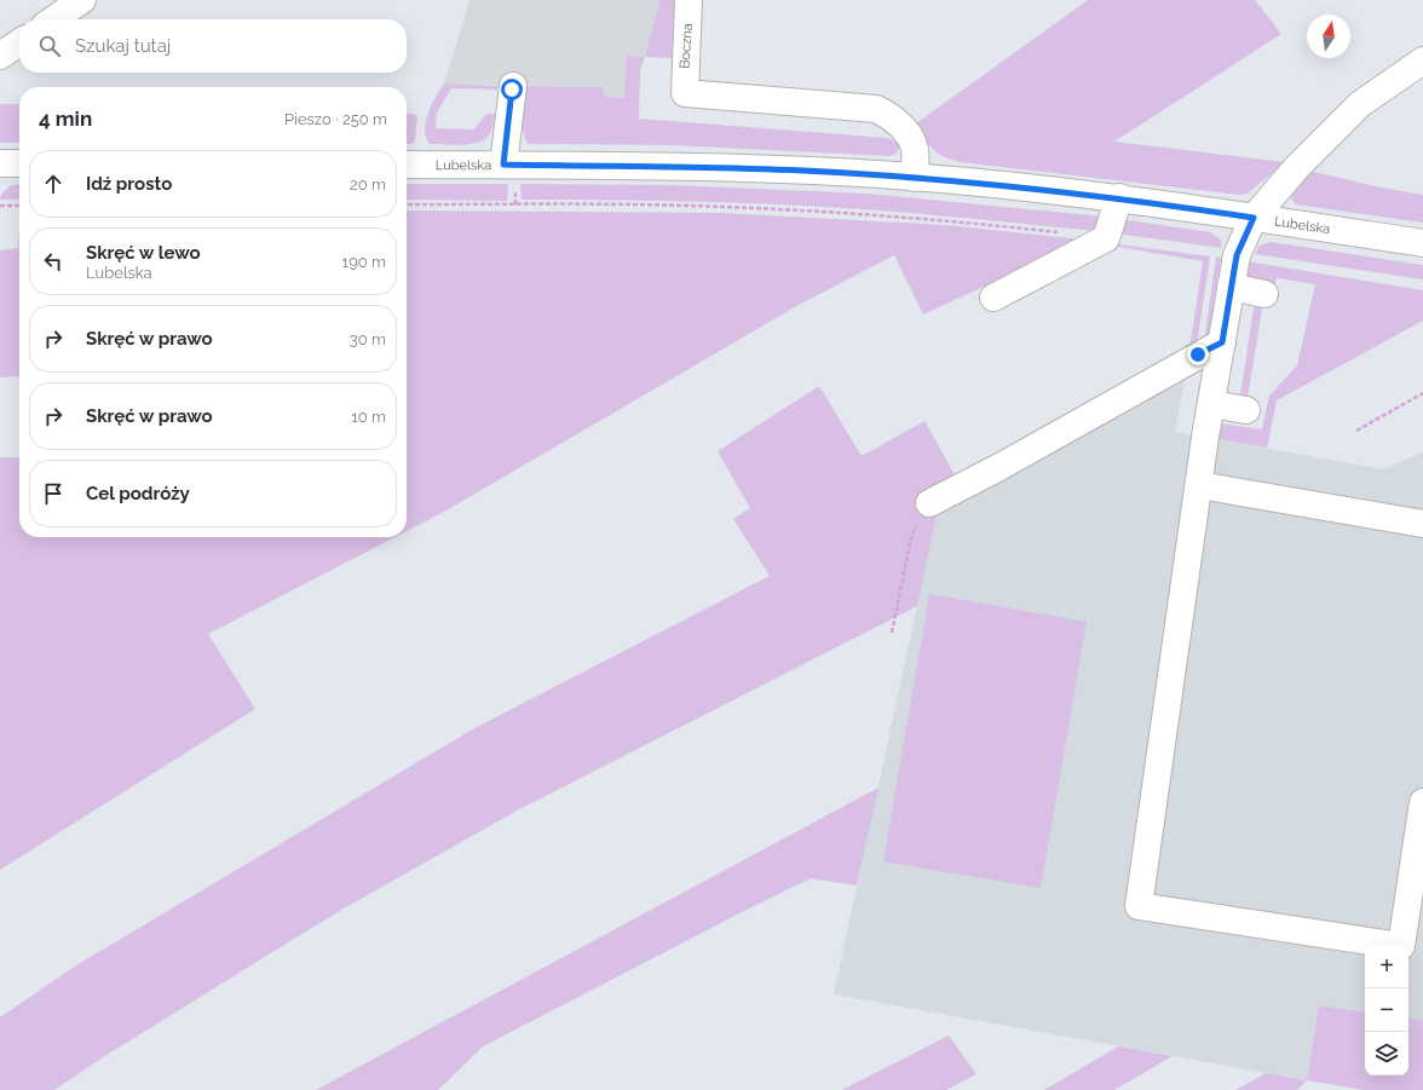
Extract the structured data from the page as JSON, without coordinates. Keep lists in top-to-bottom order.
{
  "streets": {
    "street": ["Boczna", "Lubelska"]
  },
  "crossings": [
    ["Boczna", "Lubelska"]
  ],
  "north": "top",
  "page": {
    "search": "Szukaj tutaj",
    "heading": ["4 min", "Pieszo · 250 m"],
    "list": [
      ["Idź prosto", "20 m"],
      ["Skręć w lewo", "Lubelska", "190 m"],
      ["Skręć w prawo", "30 m"],
      ["Skręć w prawo", "10 m"],
      "Cel podróży"
    ],
    "map_buttons": ["+", "−"]
  }
}
